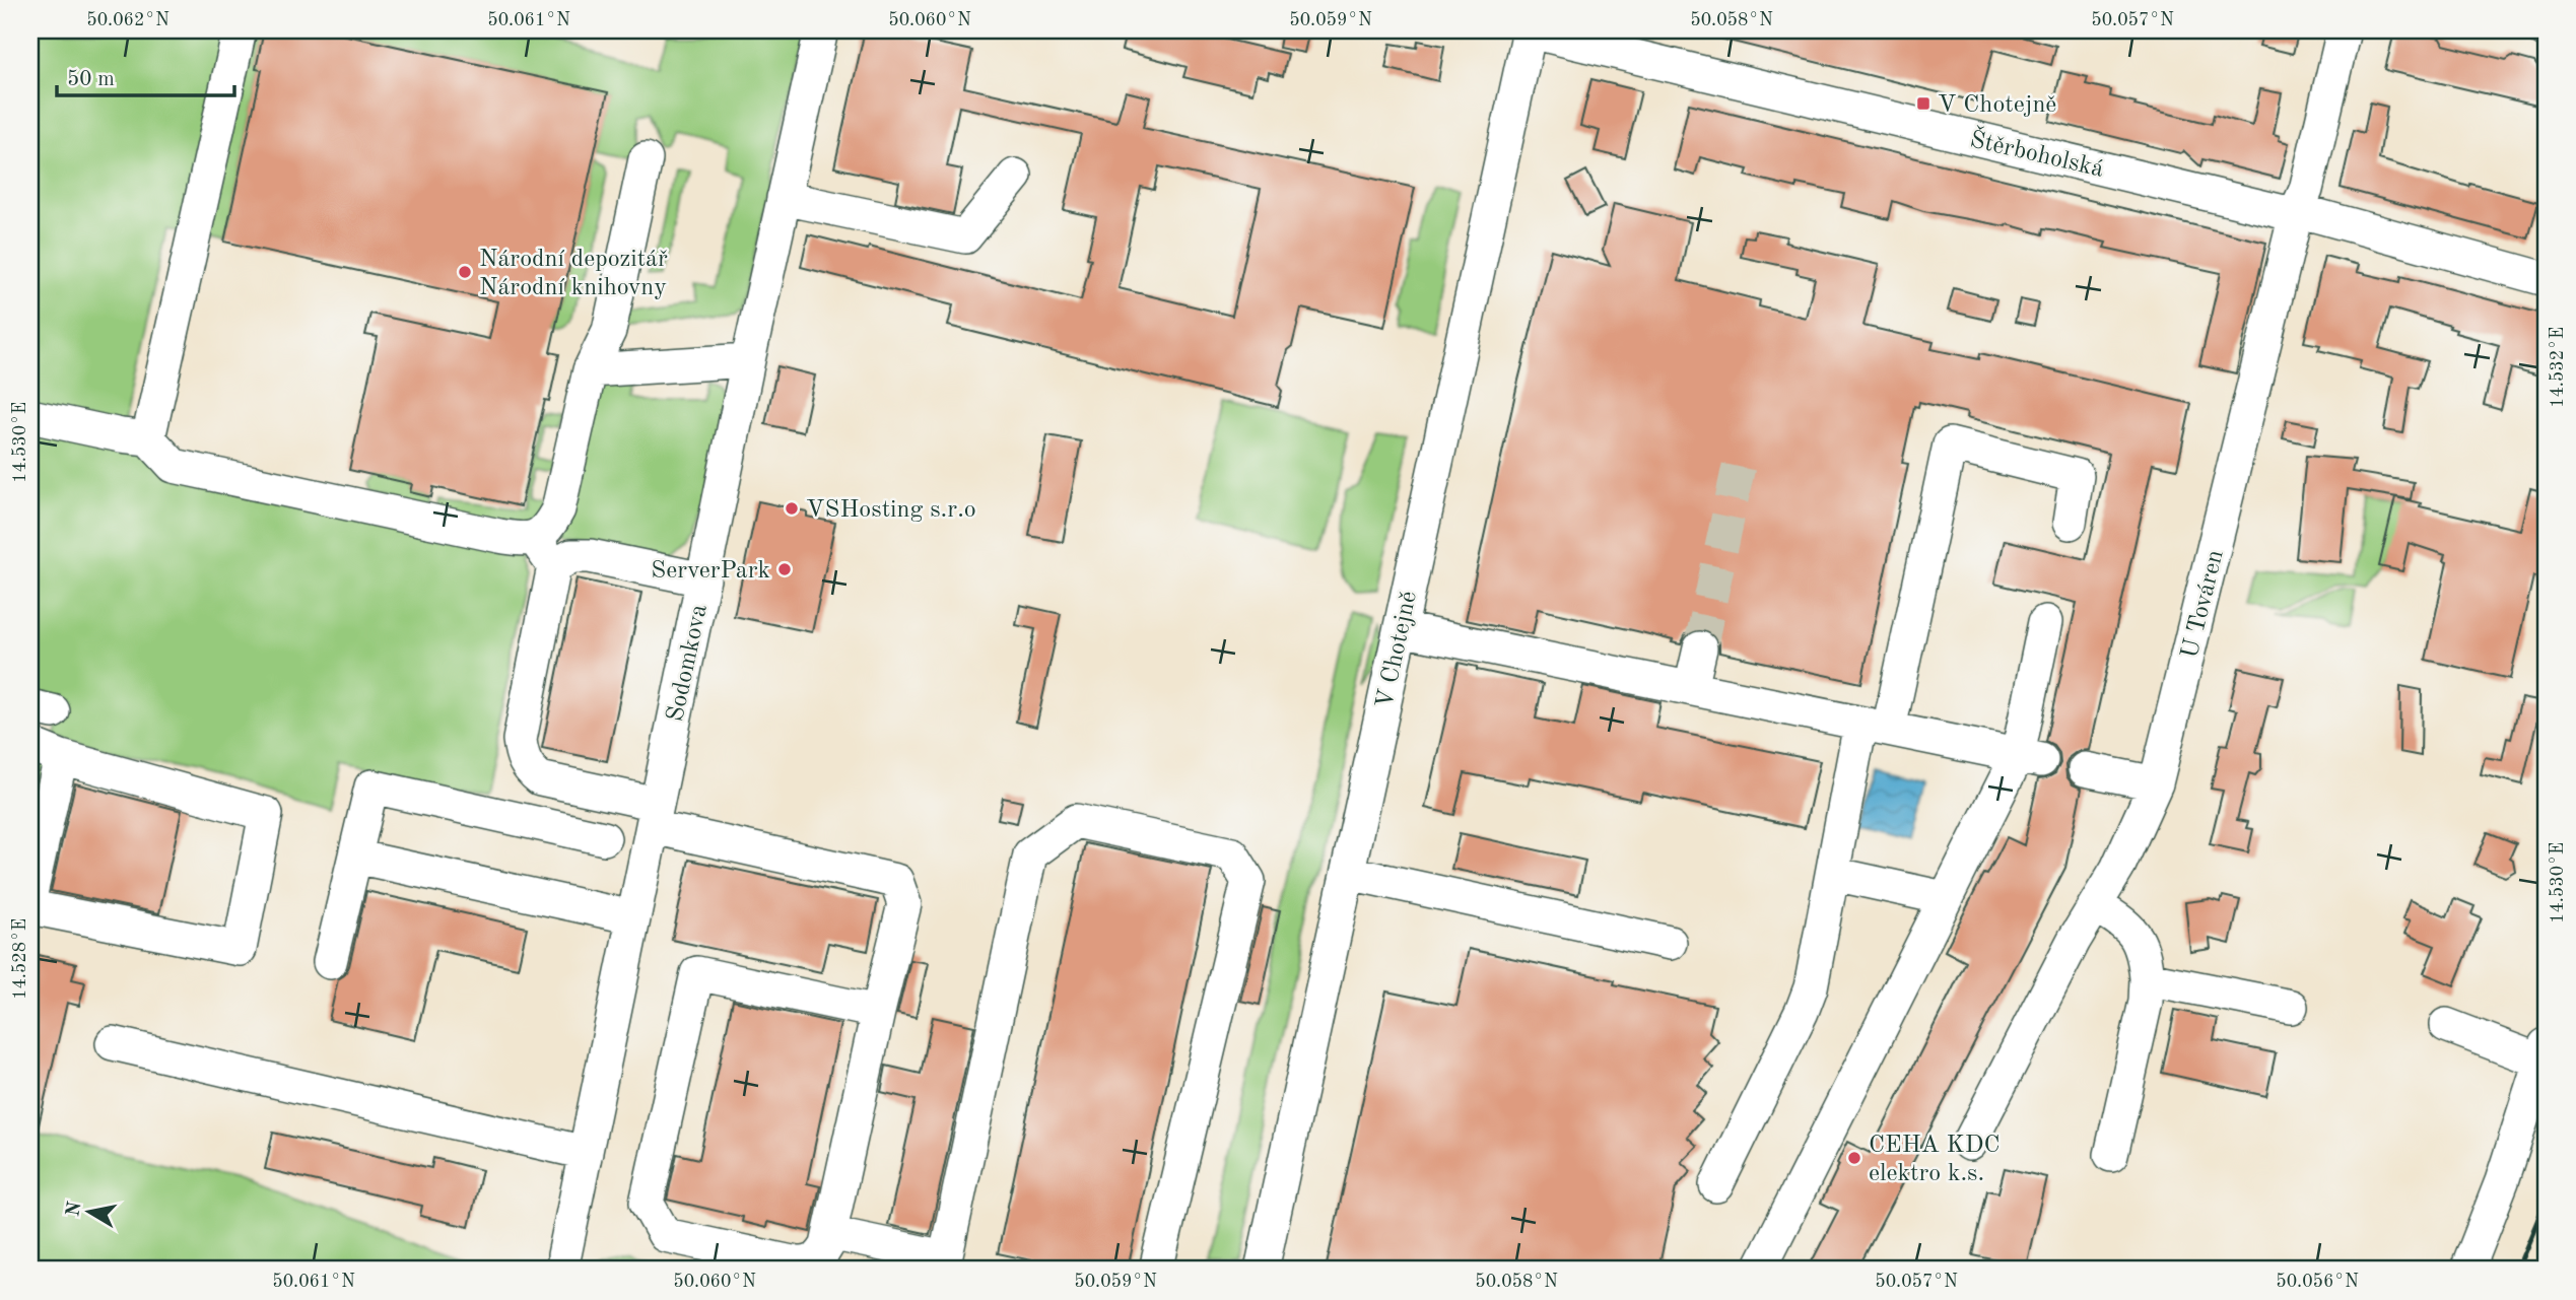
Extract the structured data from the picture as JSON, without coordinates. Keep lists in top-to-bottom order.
{
  "streets": {
    "street": [
      "Štěrboholská",
      "U Továren",
      "V Chotejně",
      "Sodomkova"
    ]
  },
  "crossings": [
    ["Štěrboholská", "U Továren"],
    ["Štěrboholská", "V Chotejně"]
  ],
  "places": {
    "transit": ["V Chotejně"],
    "other": [
      "Národní depozitář Národní knihovny",
      "VSHosting s.r.o",
      "ServerPark",
      "CEHA KDC elektro k.s."
    ]
  },
  "scale_bar": "50 m",
  "north": "left",
  "coordinates": [
    "50.062°N",
    "50.061°N",
    "50.060°N",
    "50.059°N",
    "50.058°N",
    "50.057°N",
    "14.532°E",
    "14.530°E",
    "14.528°E",
    "50.056°N"
  ]
}
